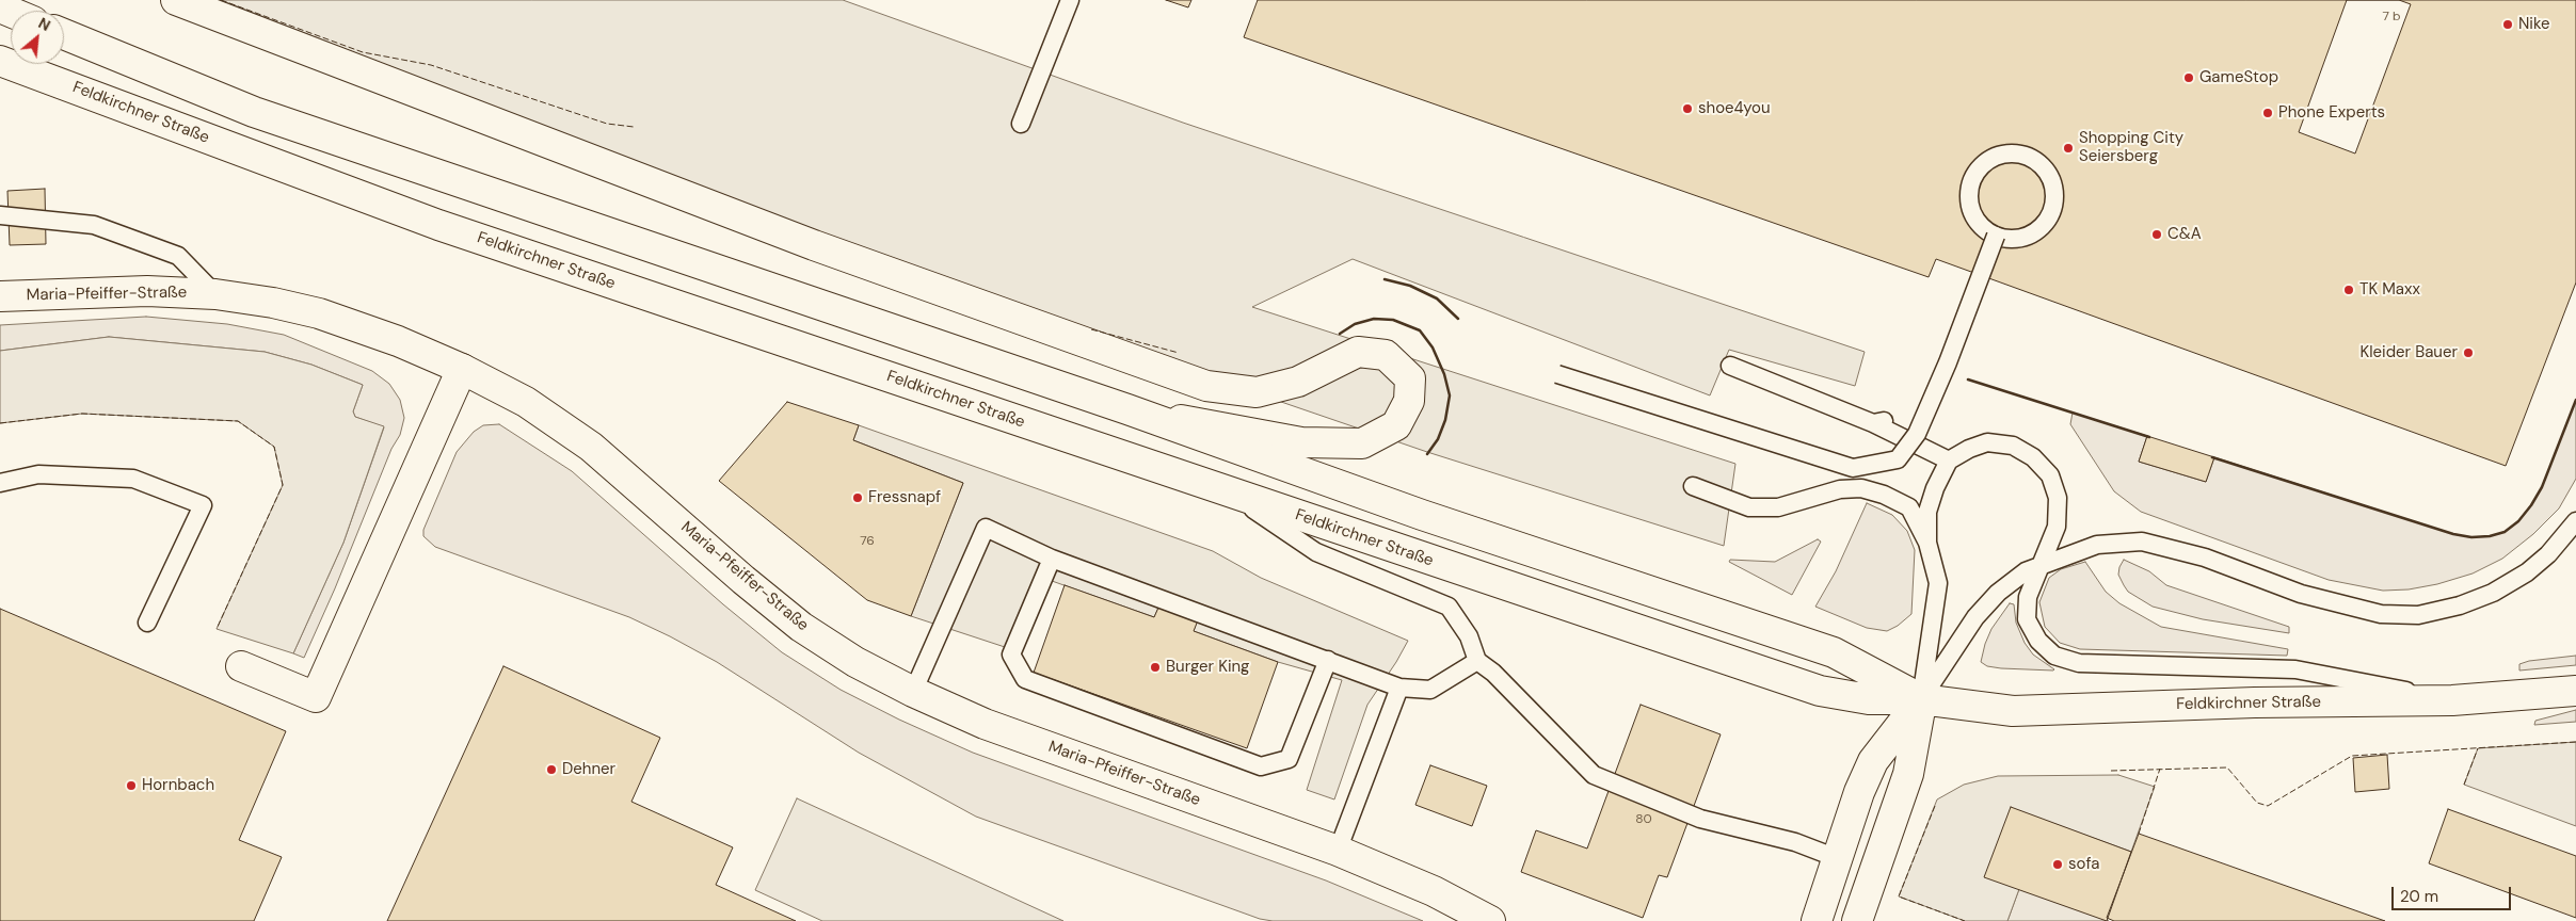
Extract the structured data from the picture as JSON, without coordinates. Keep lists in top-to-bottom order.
{
  "streets": {
    "main road": ["Feldkirchner Straße", "Maria-Pfeiffer-Straße"]
  },
  "places": [
    "Nike",
    "GameStop",
    "shoe4you",
    "Phone Experts",
    "Shopping City Seiersberg",
    "C&A",
    "TK Maxx",
    "Kleider Bauer",
    "Fressnapf",
    "Burger King",
    "Dehner",
    "Hornbach",
    "sofa"
  ],
  "house_numbers": ["7 b", "76", "80"],
  "scale_bar": "20 m",
  "north": "top right"
}
